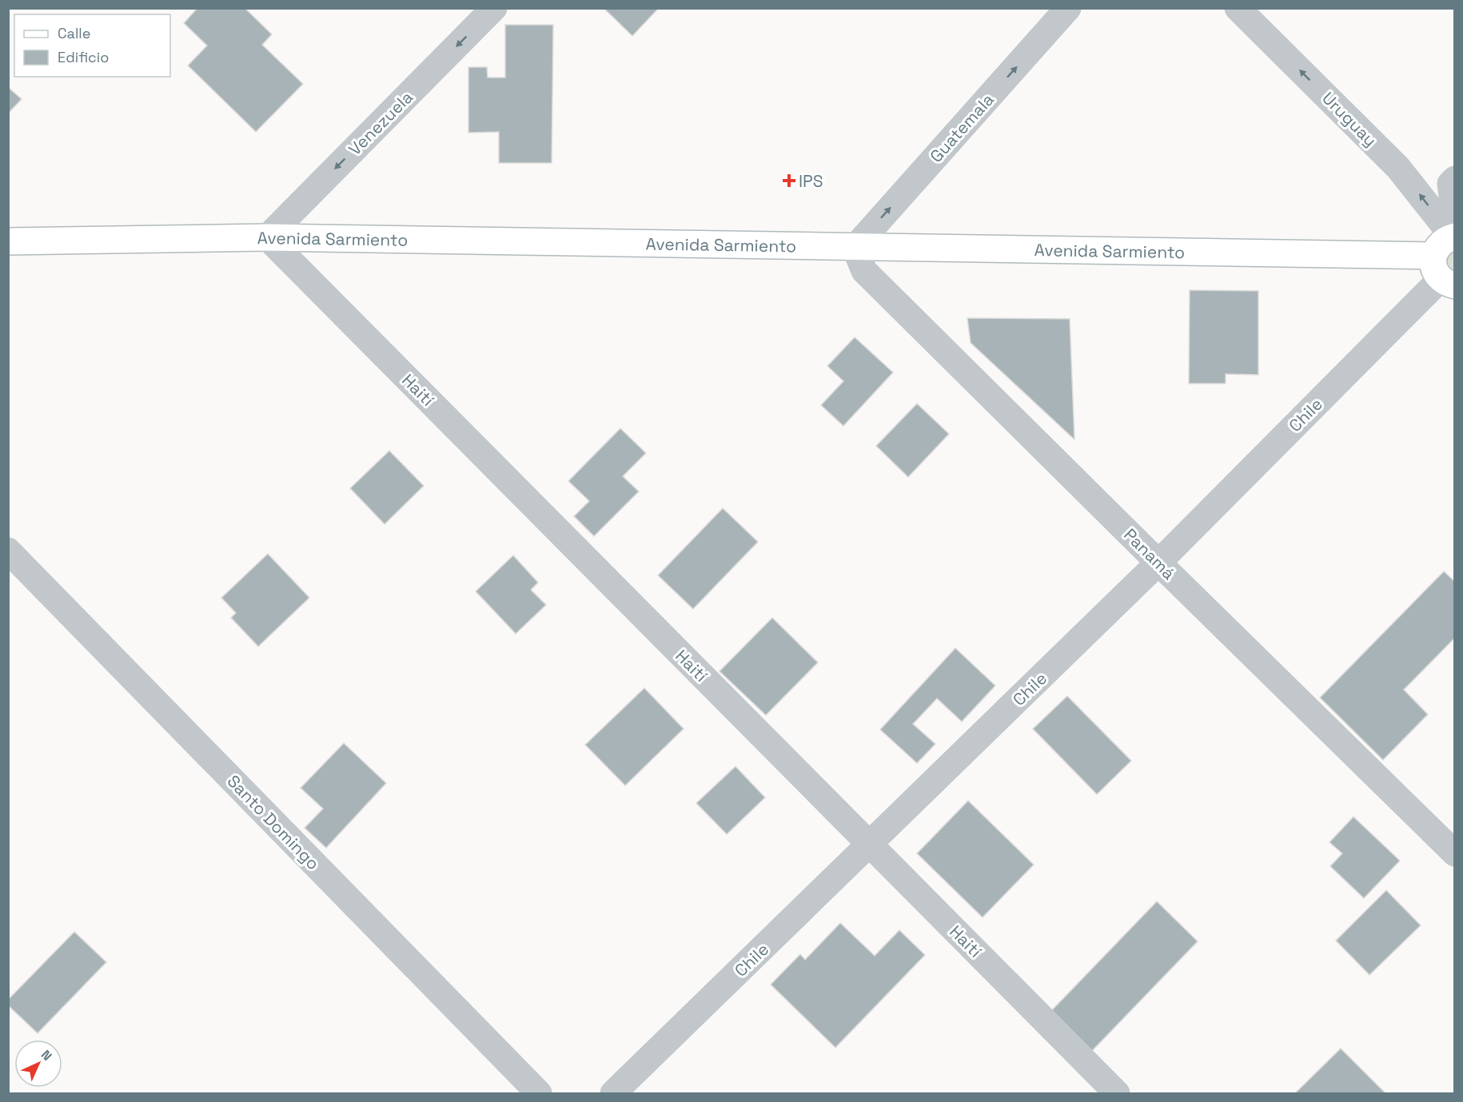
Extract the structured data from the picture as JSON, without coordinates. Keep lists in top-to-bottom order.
{
  "streets": {
    "main road": ["Avenida Sarmiento"],
    "street": [
      "Uruguay",
      "Venezuela",
      "Guatemala",
      "Haití",
      "Chile",
      "Panamá",
      "Santo Domingo"
    ]
  },
  "crossings": [
    ["Venezuela", "Avenida Sarmiento"],
    ["Venezuela", "Haití"],
    ["Guatemala", "Avenida Sarmiento"],
    ["Guatemala", "Panamá"],
    ["Avenida Sarmiento", "Haití"],
    ["Avenida Sarmiento", "Chile"],
    ["Avenida Sarmiento", "Panamá"],
    ["Haití", "Chile"],
    ["Chile", "Panamá"]
  ],
  "one_way": ["Uruguay", "Venezuela", "Guatemala"],
  "places": {
    "health": ["IPS"]
  },
  "legend": ["Calle", "Edificio"],
  "north": "top right"
}
